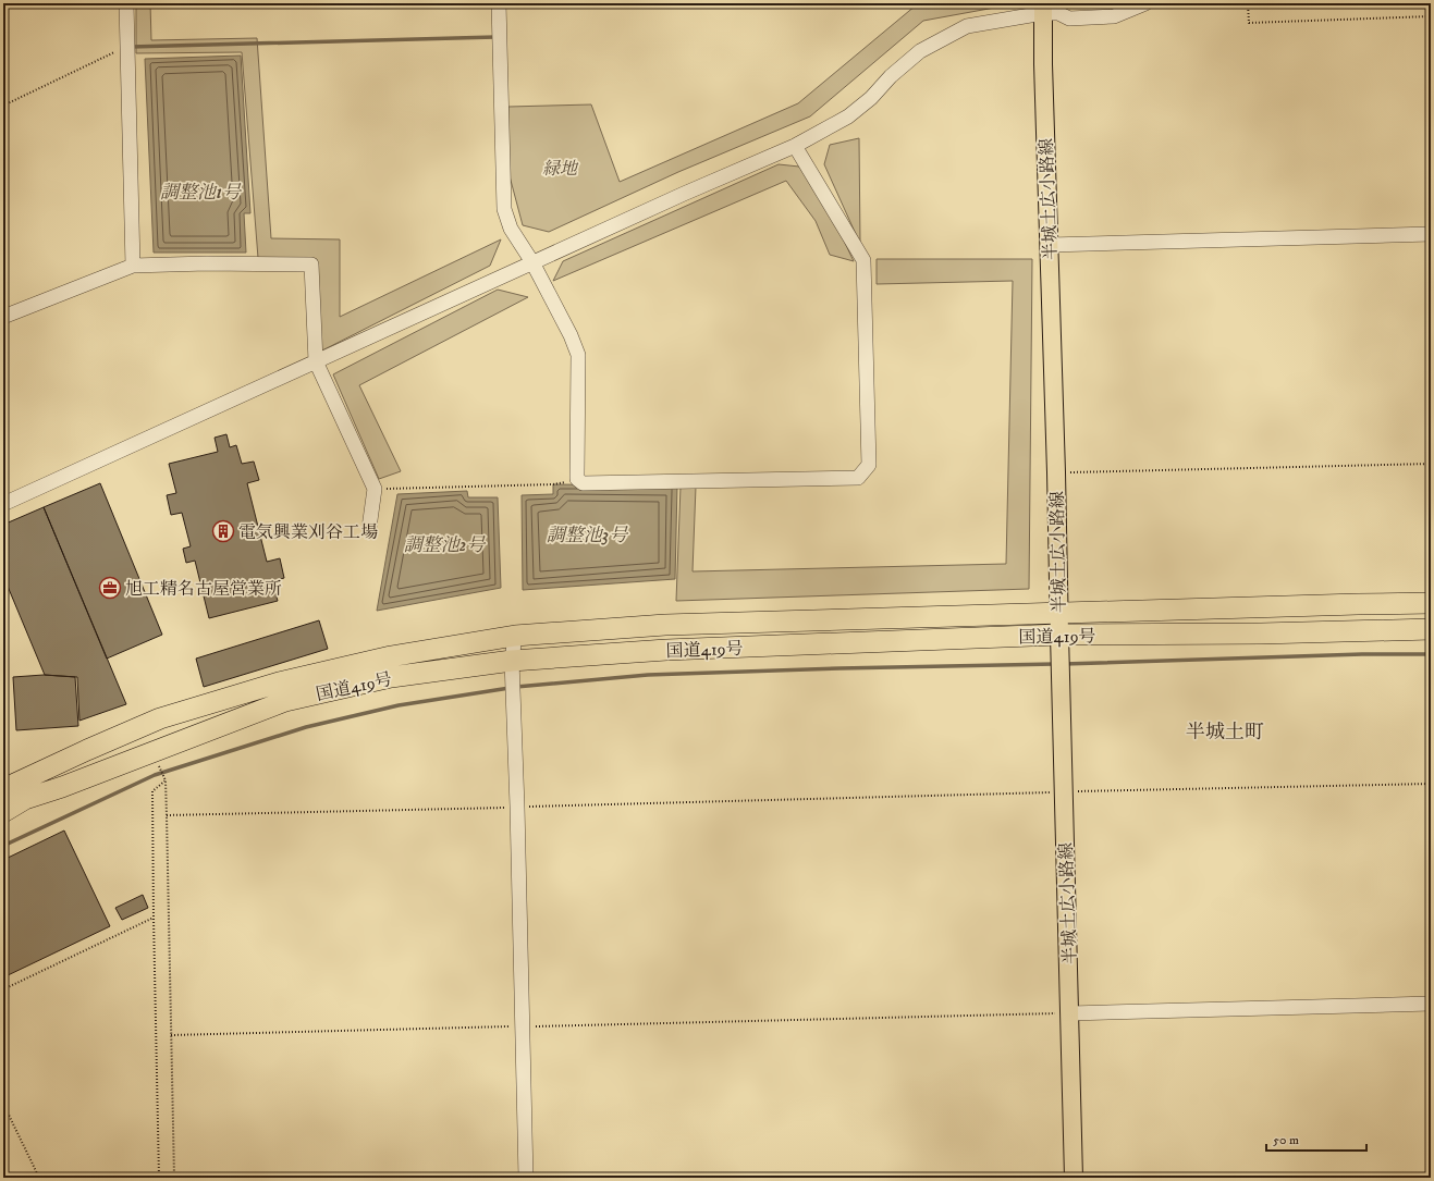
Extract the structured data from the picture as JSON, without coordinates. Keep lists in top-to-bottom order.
{
  "streets": {
    "highway": ["国道419号"],
    "main road": ["半城土広小路線"]
  },
  "crossings": [
    ["半城土広小路線", "国道419号"]
  ],
  "districts": ["半城土町"],
  "water": ["調整池1号", "調整池3号", "調整池2号"],
  "parks": ["緑地"],
  "places": {
    "building": ["電気興業刈谷工場"],
    "office": ["旭工精名古屋営業所"]
  },
  "scale_bar": "50 m"
}
